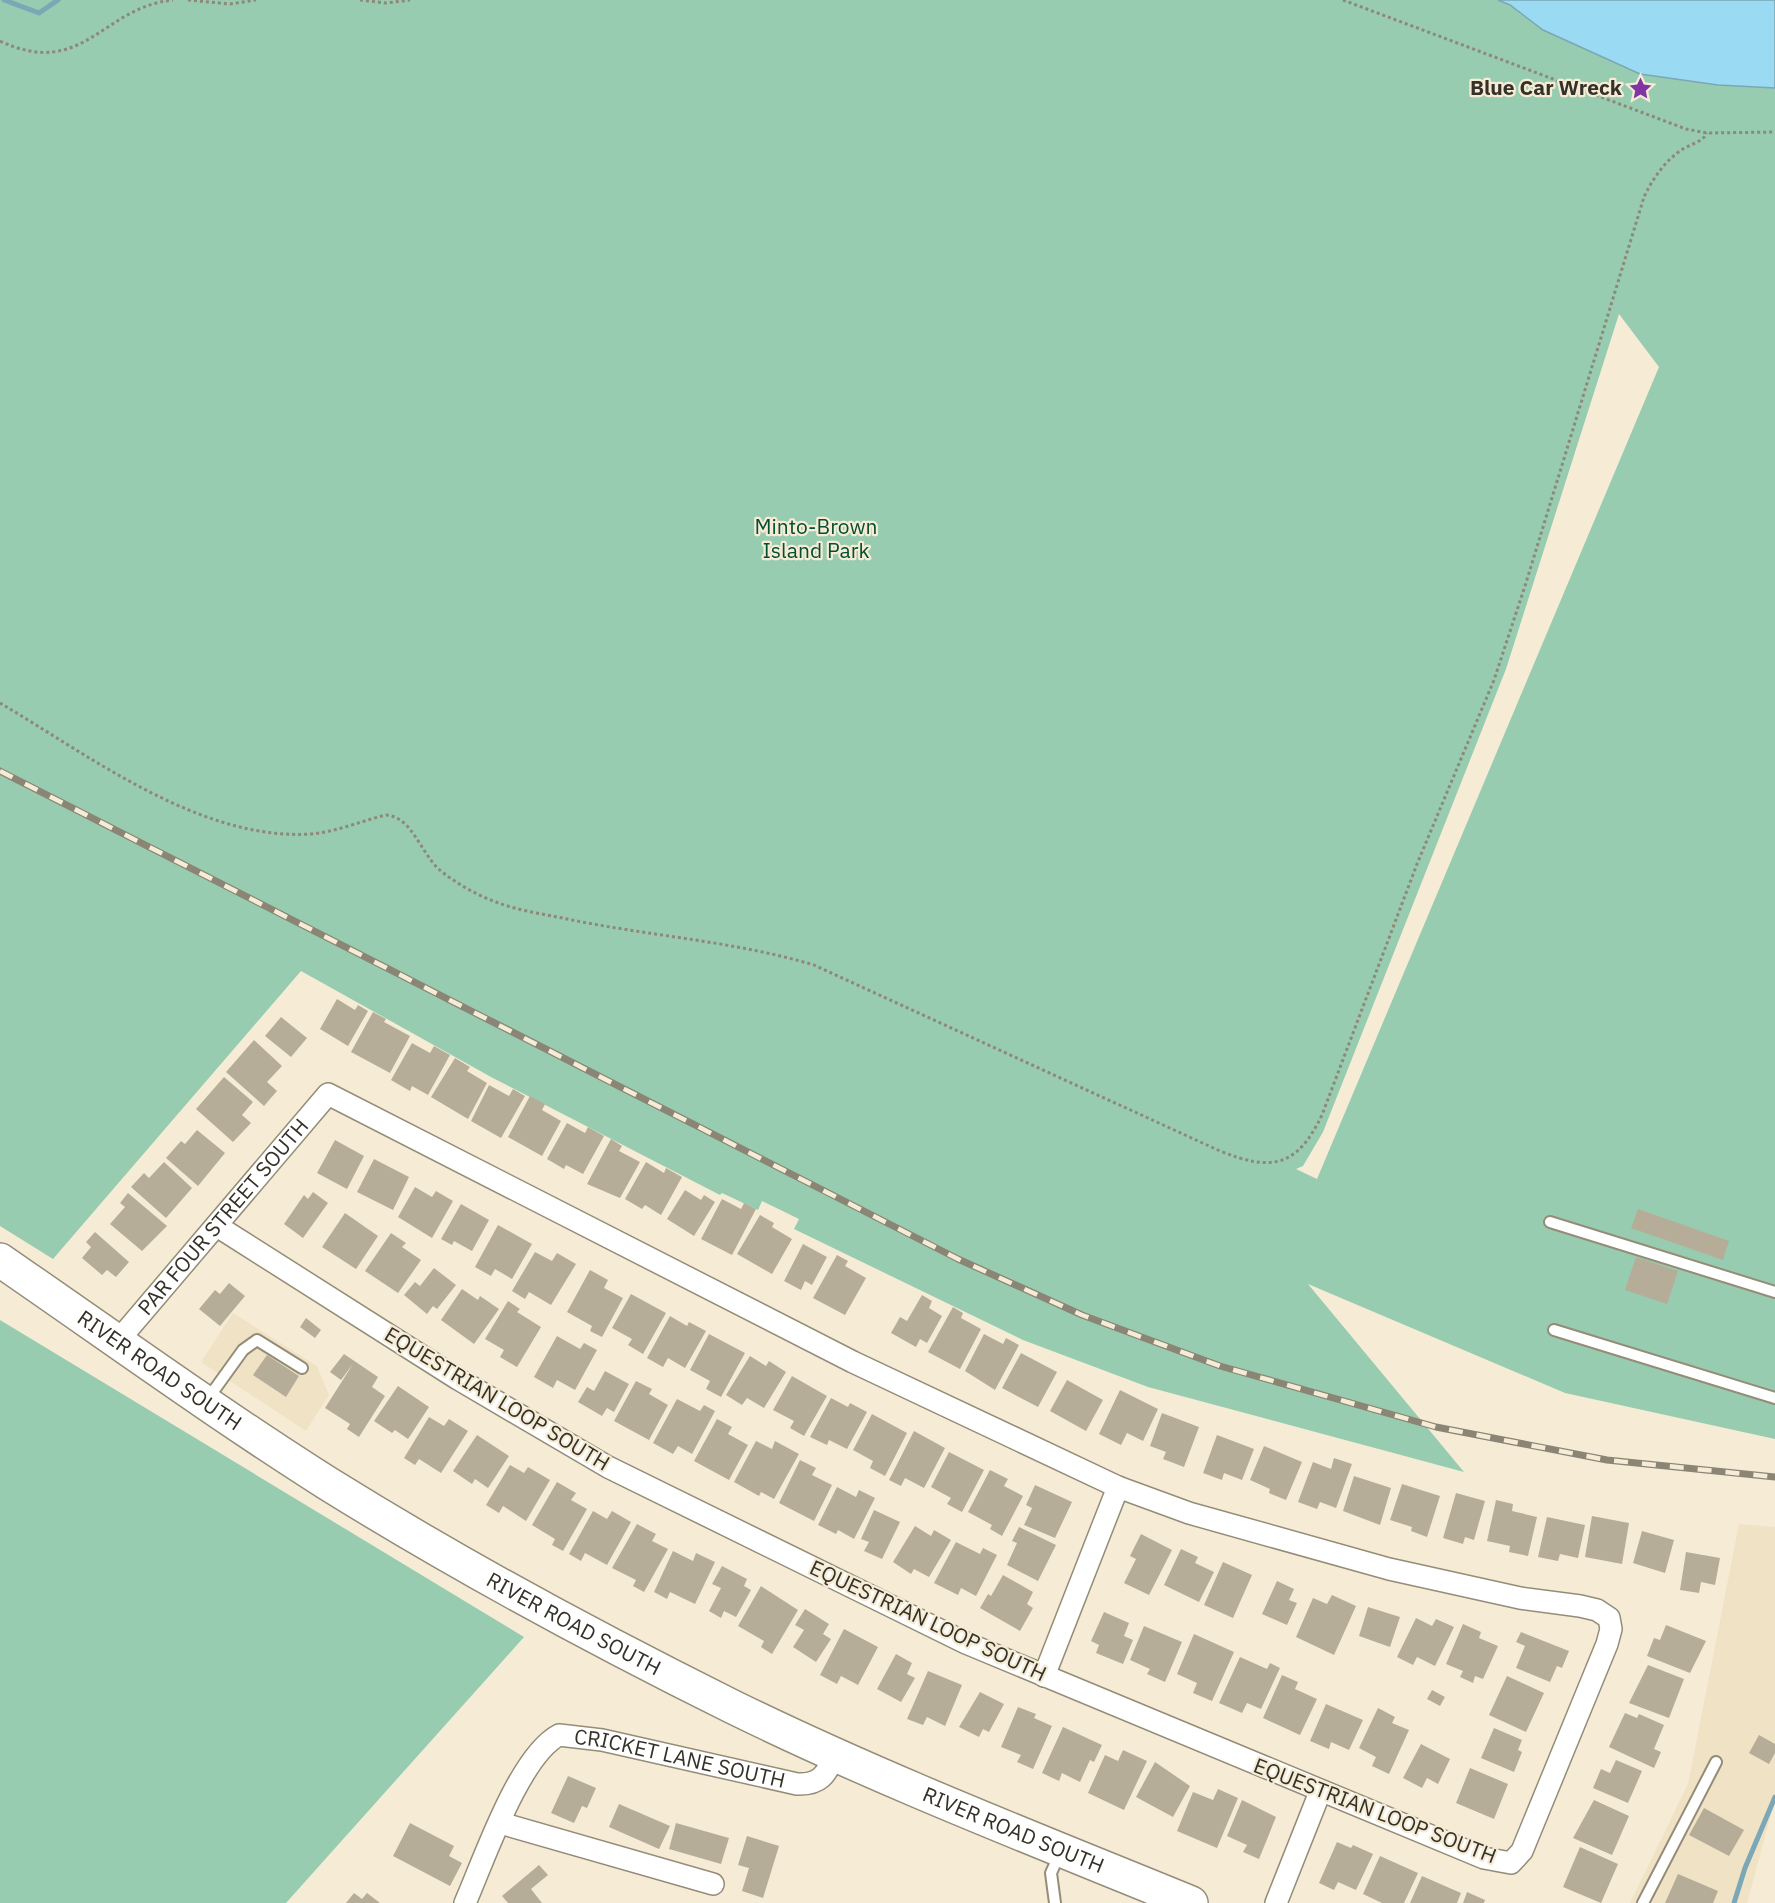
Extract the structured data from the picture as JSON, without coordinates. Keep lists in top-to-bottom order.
{
  "streets": {
    "main road": ["RIVER ROAD SOUTH"],
    "street": ["PAR FOUR STREET SOUTH", "EQUESTRIAN LOOP SOUTH", "CRICKET LANE SOUTH"]
  },
  "crossings": [
    ["PAR FOUR STREET SOUTH", "RIVER ROAD SOUTH"],
    ["PAR FOUR STREET SOUTH", "EQUESTRIAN LOOP SOUTH"],
    ["RIVER ROAD SOUTH", "CRICKET LANE SOUTH"]
  ],
  "parks": ["Minto-Brown Island Park"],
  "places": {
    "place": ["Blue Car Wreck"]
  }
}
